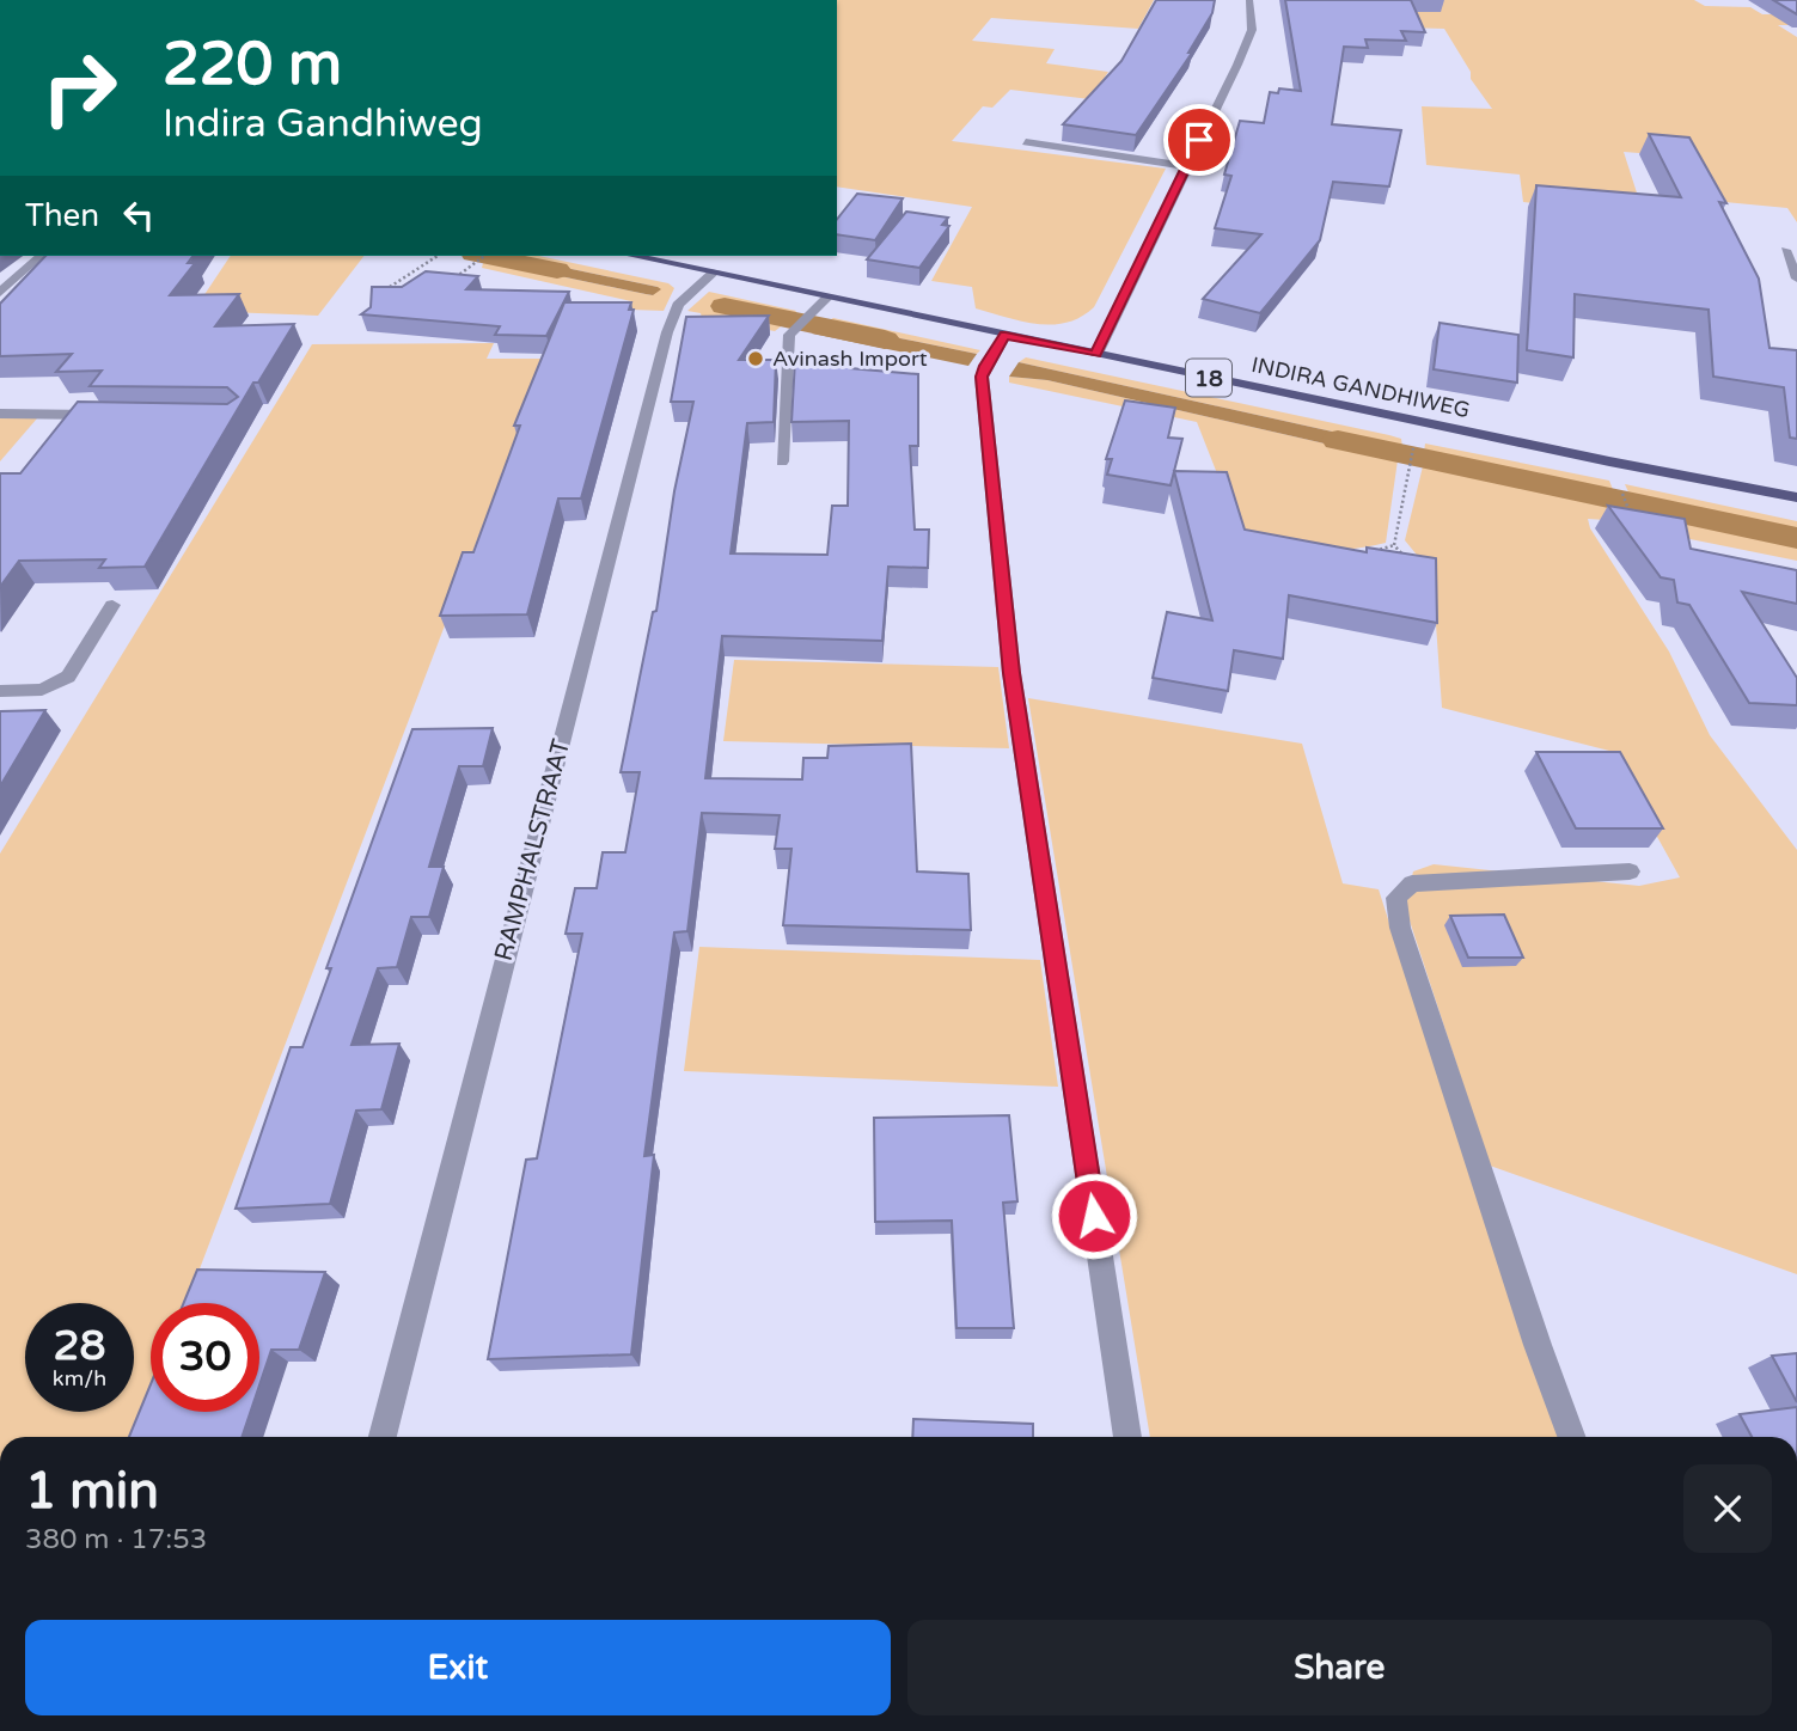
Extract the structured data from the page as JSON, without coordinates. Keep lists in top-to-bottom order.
{
  "streets": {
    "main road": ["18", "INDIRA GANDHIWEG"],
    "street": ["RAMPHALSTRAAT"]
  },
  "crossings": [
    ["INDIRA GANDHIWEG", "RAMPHALSTRAAT"]
  ],
  "places": ["Avinash Import"],
  "page": {
    "turn": ["220 m", "Indira Gandhiweg"],
    "then": "Then",
    "speed": "28 km/h",
    "limit": "30",
    "heading": ["1 min", "380 m · 17:53"],
    "buttons": ["Exit", "Share"]
  }
}
